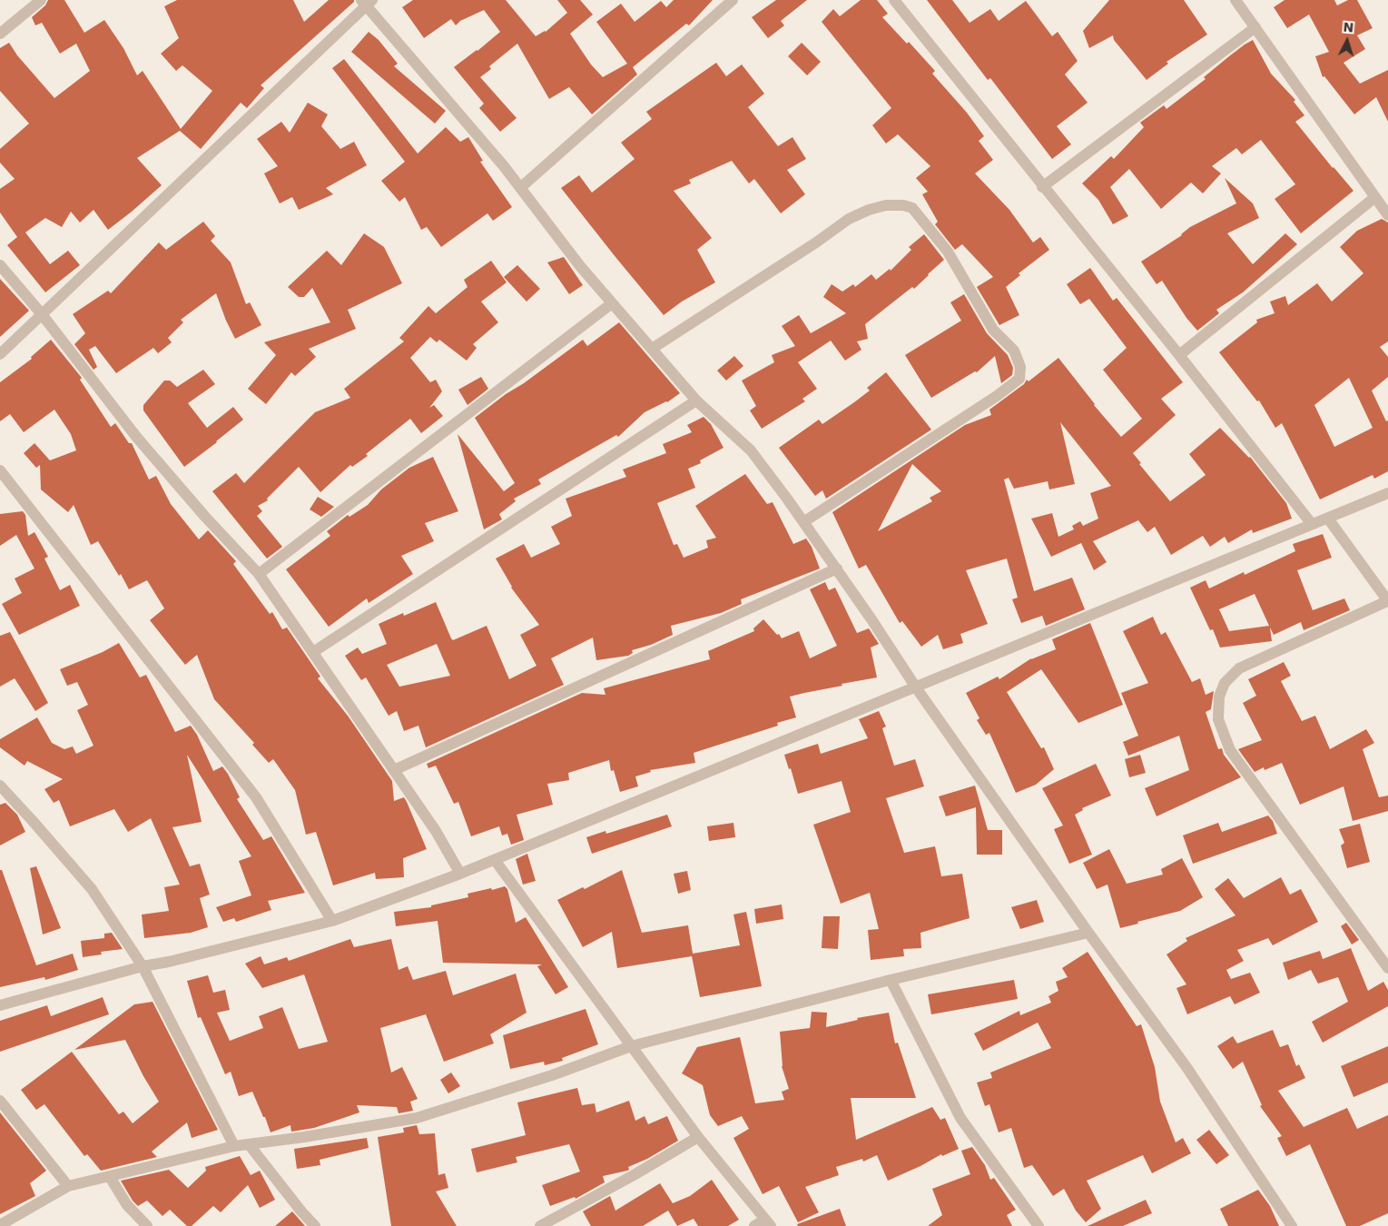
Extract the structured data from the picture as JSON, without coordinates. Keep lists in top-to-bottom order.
{
  "north": "top"
}
